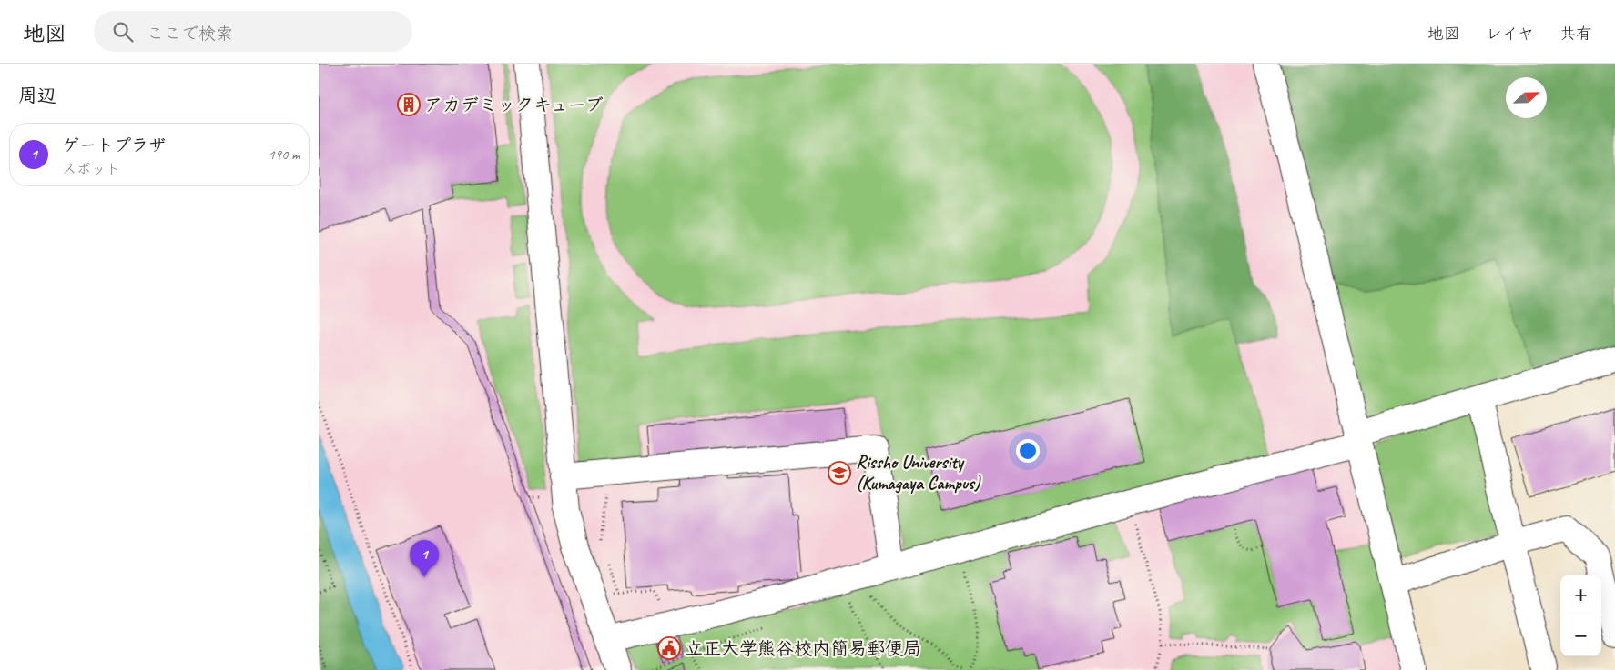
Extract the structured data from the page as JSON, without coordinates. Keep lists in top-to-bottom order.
{
  "places": {
    "building": ["アカデミックキューブ"],
    "school or university": ["Rissho University (Kumagaya Campus)"],
    "public building": ["立正大学熊谷校内簡易郵便局"]
  },
  "north": "top right",
  "page": {
    "header": "地図",
    "search": "ここで検索",
    "nav": ["地図", "レイヤ", "共有"],
    "heading": "周辺",
    "list": [
      {
        "mark": "1",
        "name": "ゲートプラザ",
        "note": "スポット",
        "value": "190 m"
      }
    ],
    "pins": "1",
    "map_buttons": ["+", "−"]
  }
}
